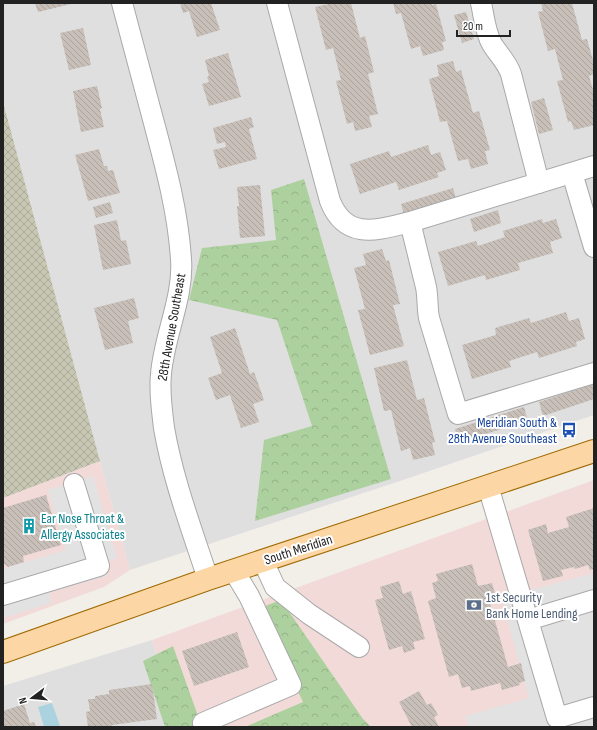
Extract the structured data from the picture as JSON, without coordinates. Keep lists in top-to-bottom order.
{
  "streets": {
    "main road": ["South Meridian"],
    "street": ["28th Avenue Southeast"]
  },
  "crossings": [
    ["28th Avenue Southeast", "South Meridian"]
  ],
  "places": {
    "bus stop": ["Meridian South & 28th Avenue Southeast"],
    "building": ["Ear Nose Throat & Allergy Associates"],
    "bank": ["1st Security Bank Home Lending"]
  },
  "scale_bar": "20 m",
  "north": "left"
}
